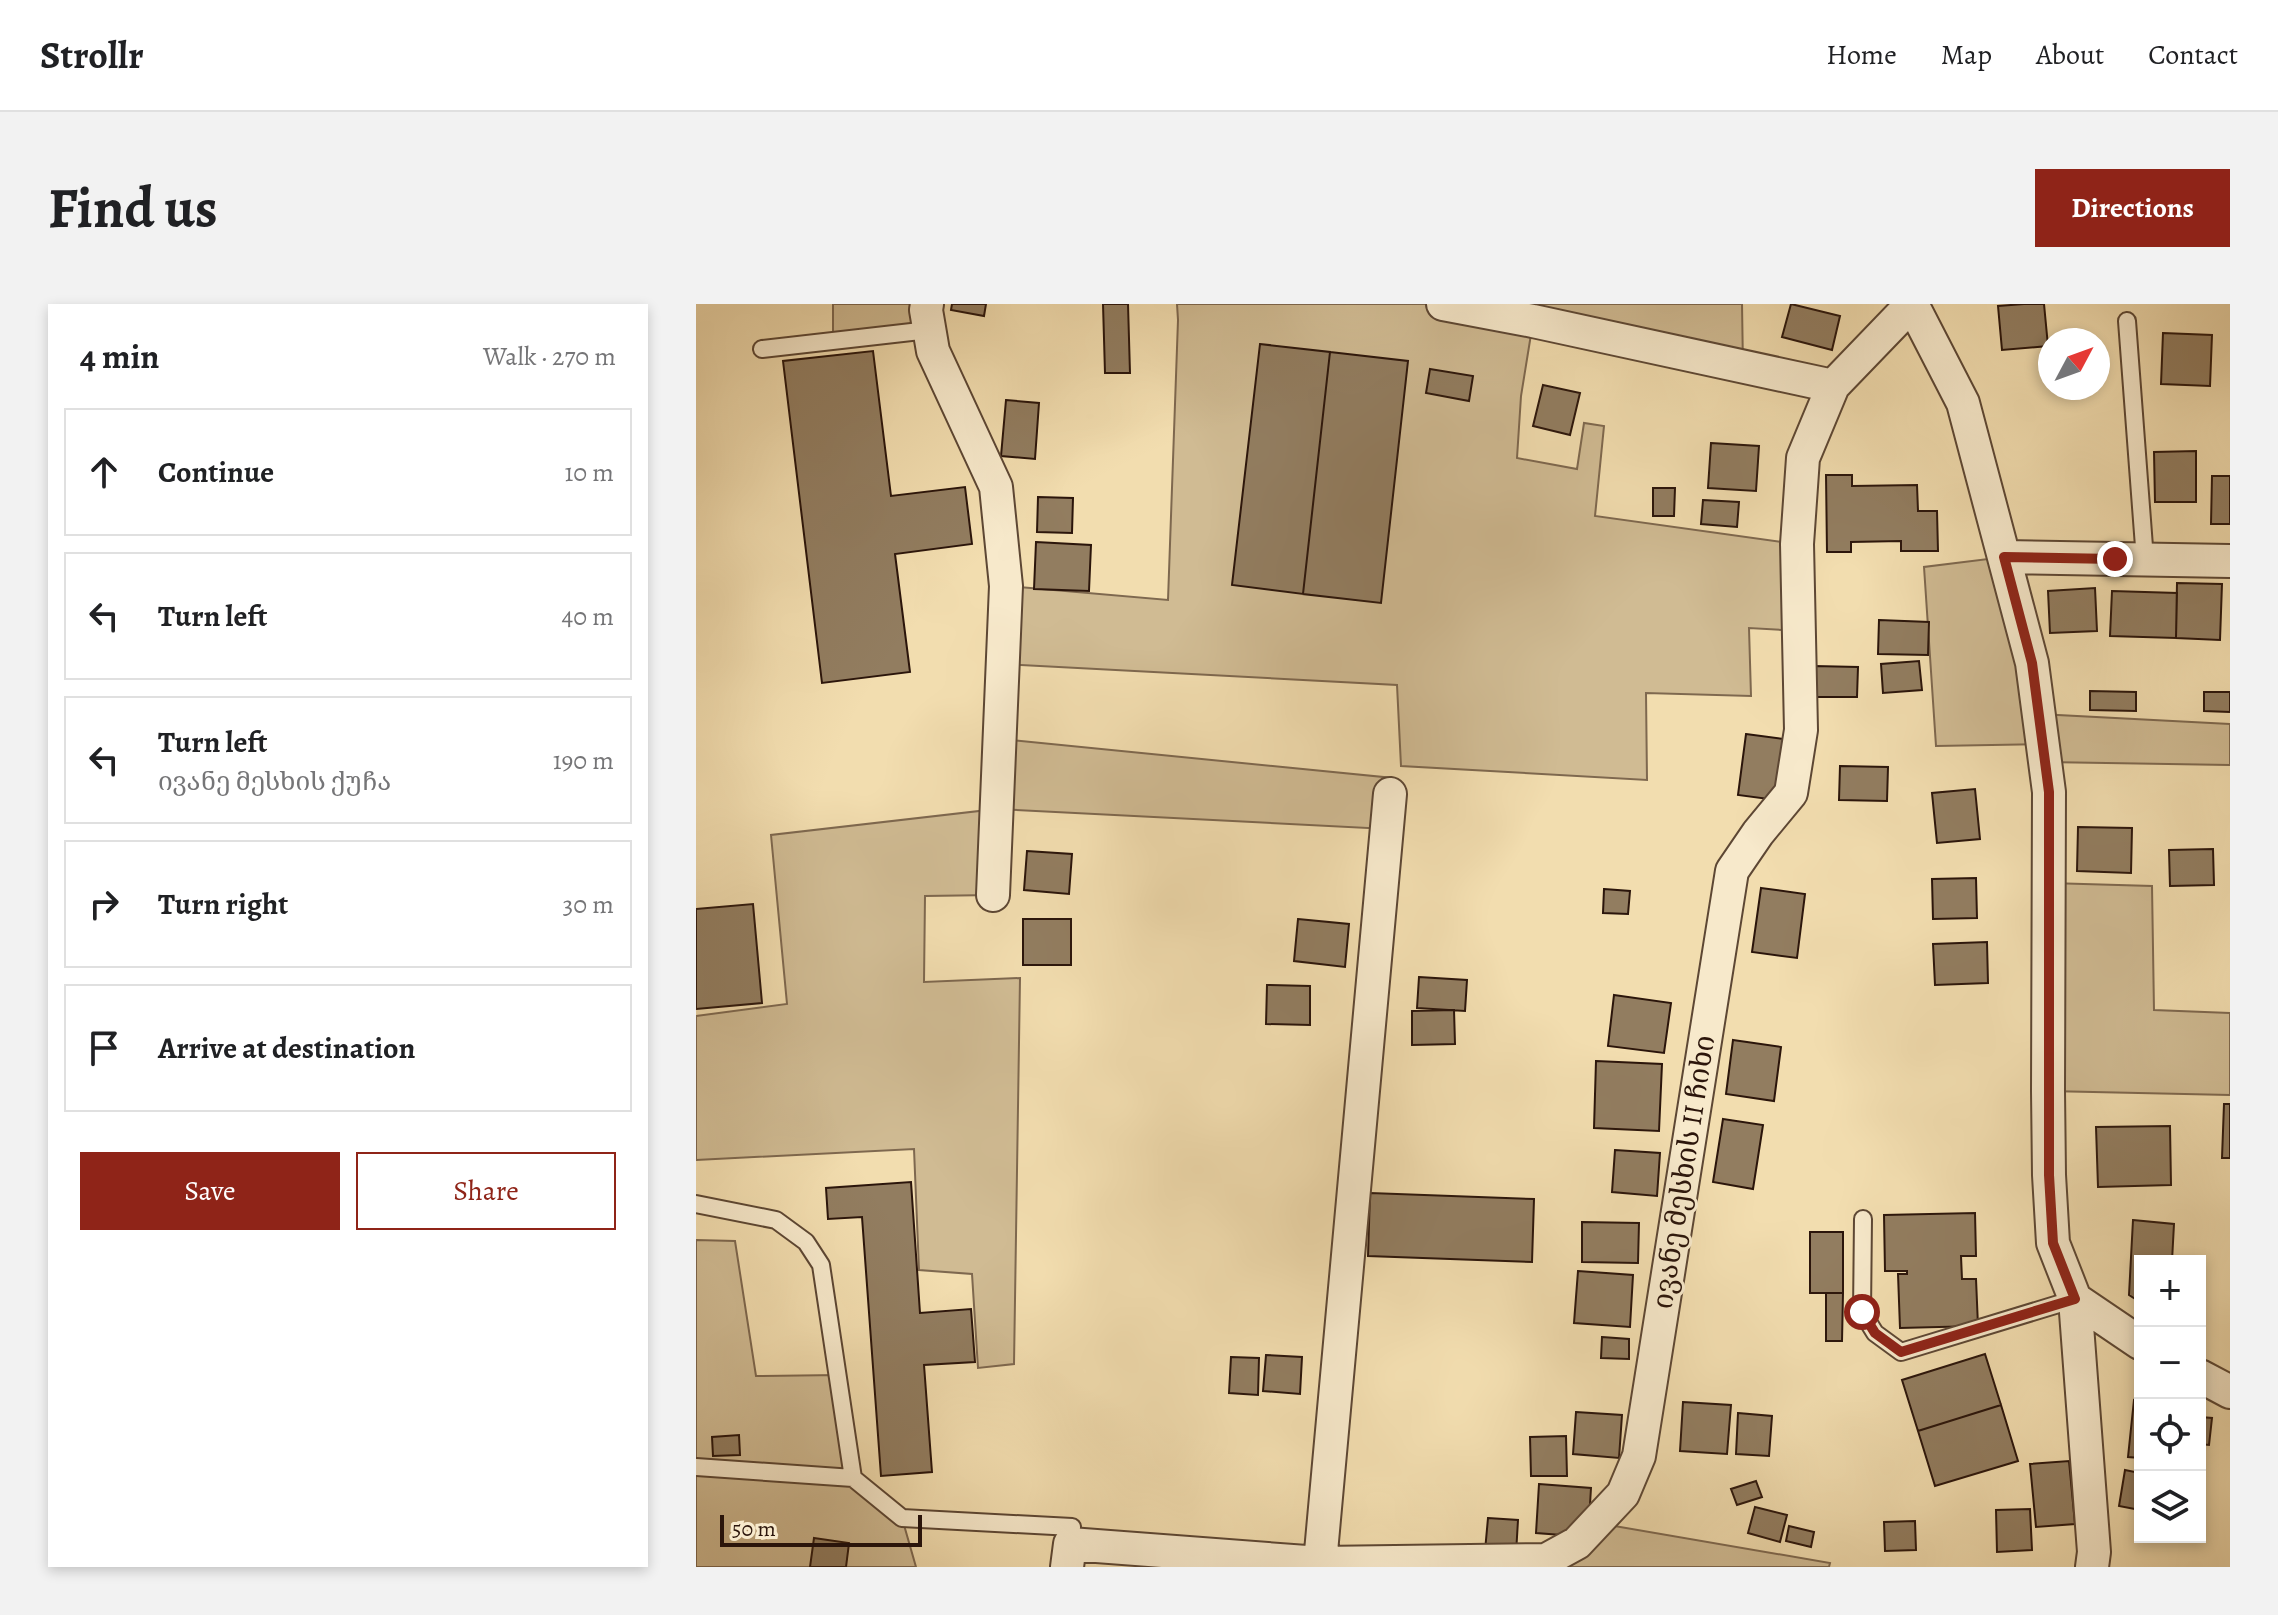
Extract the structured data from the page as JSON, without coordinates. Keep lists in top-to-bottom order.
{
  "streets": {
    "street": ["ივანე მესხის II ჩიხი"]
  },
  "scale_bar": "50 m",
  "north": "top right",
  "page": {
    "header": "Strollr",
    "nav": [
      "Home",
      "Map",
      "About",
      "Contact"
    ],
    "buttons": [
      "Directions",
      ["Save", "Share"]
    ],
    "title": "Find us",
    "heading": ["4 min", "Walk · 270 m"],
    "list": [
      ["Continue", "10 m"],
      ["Turn left", "40 m"],
      ["Turn left", "ივანე მესხის ქუჩა", "190 m"],
      ["Turn right", "30 m"],
      "Arrive at destination"
    ],
    "map_buttons": ["+", "−"],
    "scale": "50 m"
  }
}
